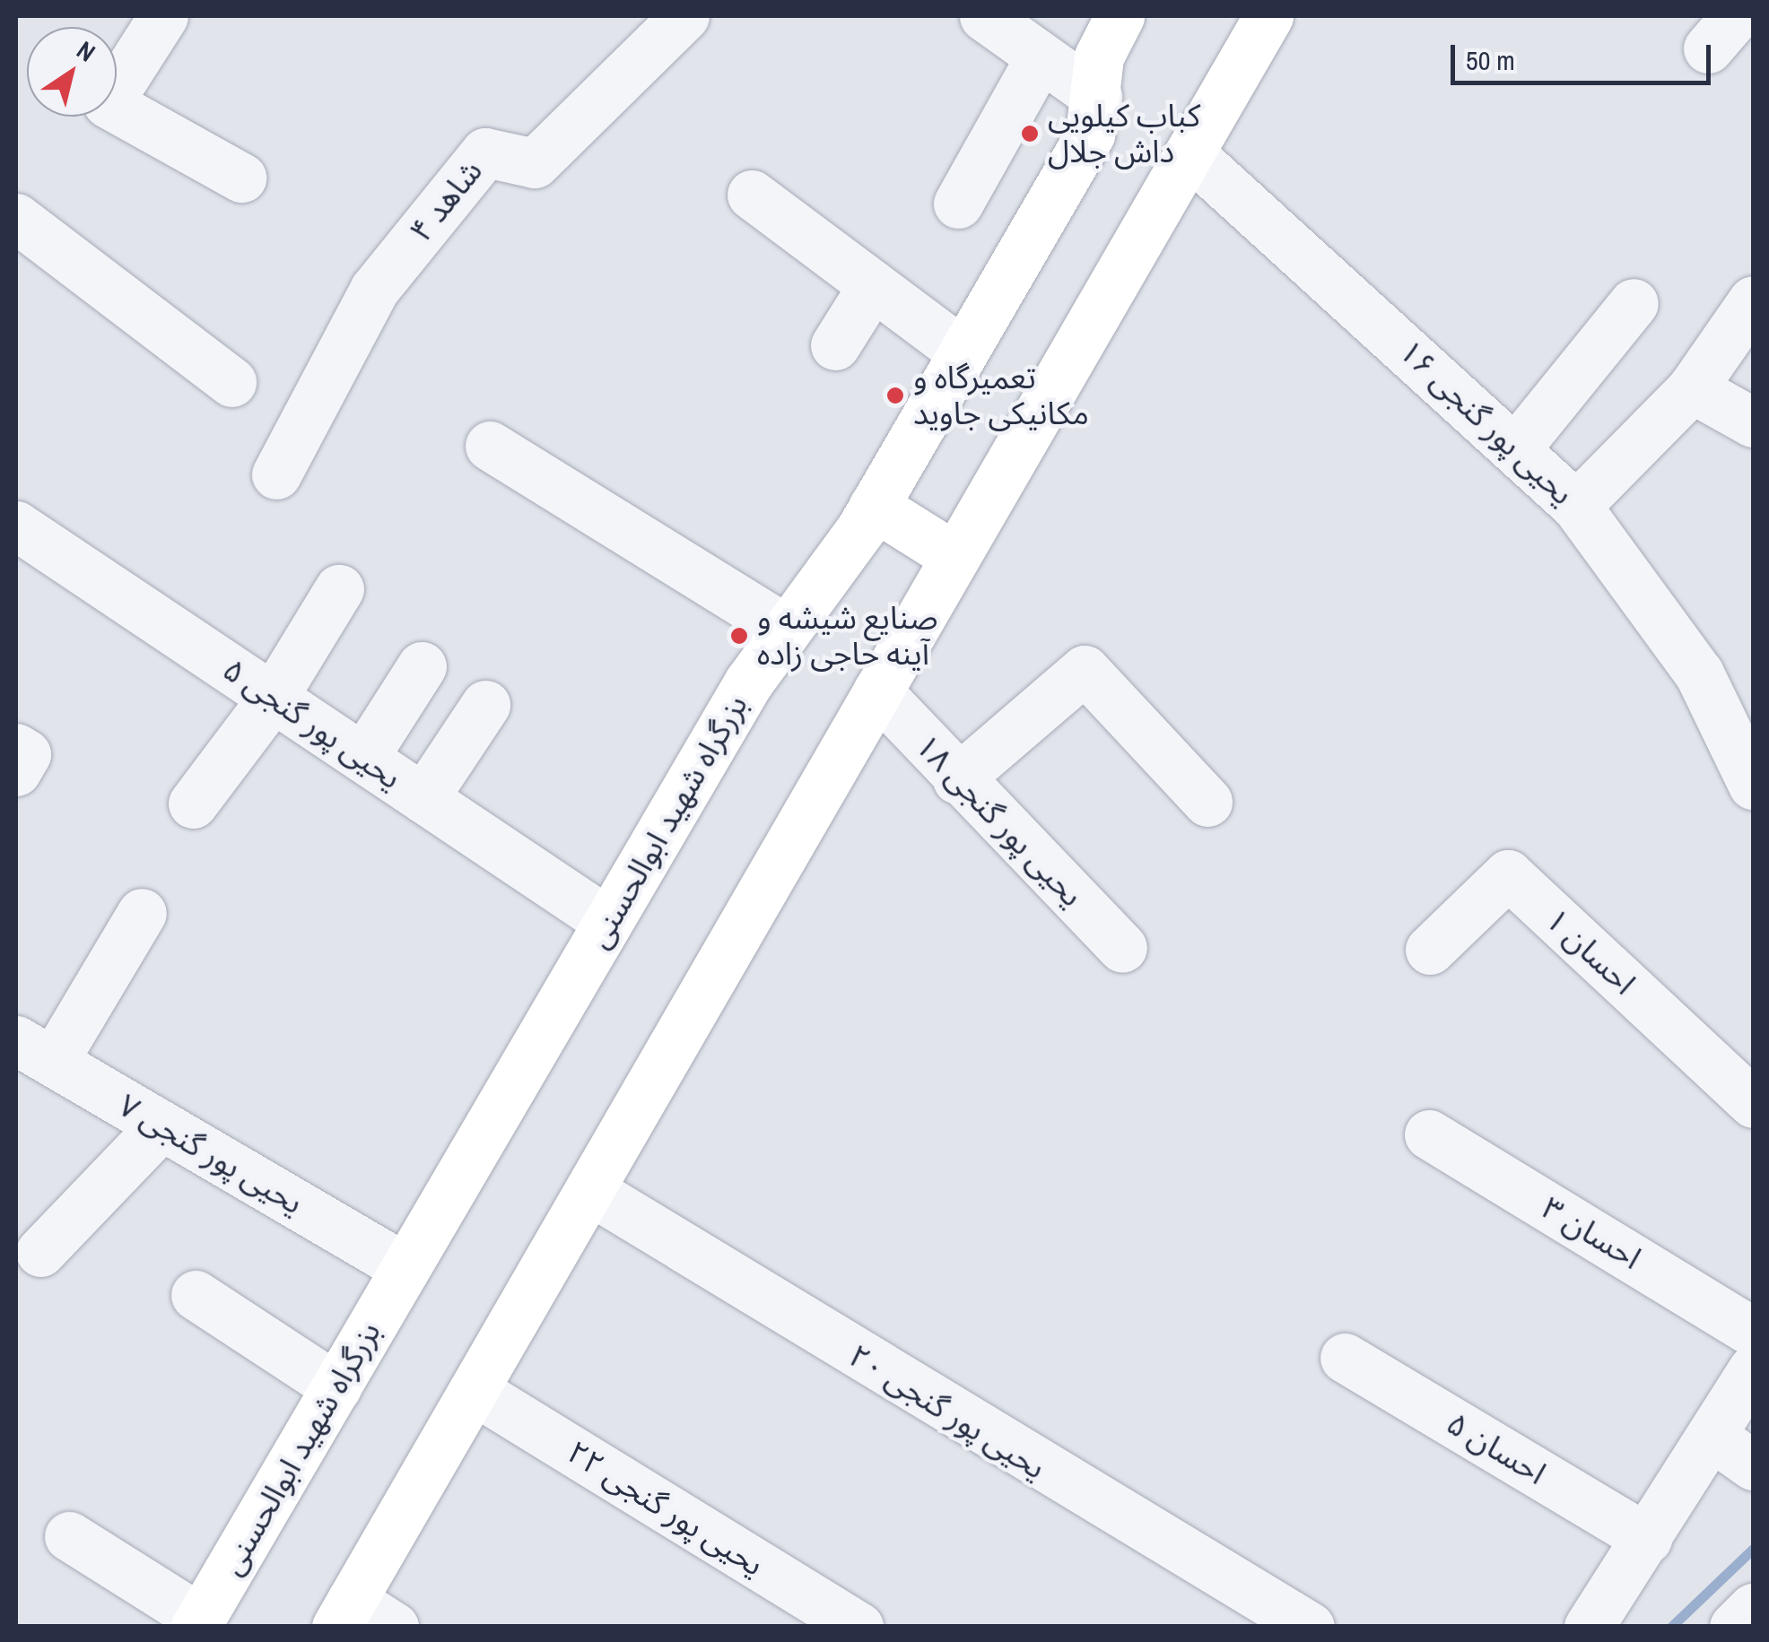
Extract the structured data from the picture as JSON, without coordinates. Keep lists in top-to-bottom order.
{
  "streets": {
    "main road": ["بزرگراه شهید ابوالحسنی"],
    "street": [
      "شاهد ۴",
      "یحیی پور گنجی ۱۶",
      "یحیی پور گنجی ۵",
      "یحیی پور گنجی ۱۸",
      "احسان ۱",
      "یحیی پور گنجی ۷",
      "احسان ۳",
      "یحیی پور گنجی ۲۰",
      "احسان ۵",
      "یحیی پور گنجی ۲۲"
    ]
  },
  "crossings": [
    ["یحیی پور گنجی ۵", "بزرگراه شهید ابوالحسنی"],
    ["بزرگراه شهید ابوالحسنی", "یحیی پور گنجی ۷"]
  ],
  "places": ["کباب کیلویی داش جلال", "تعمیرگاه و مکانیکی جاوید", "صنایع شیشه و آینه حاجی زاده"],
  "scale_bar": "50 m",
  "north": "top right"
}
